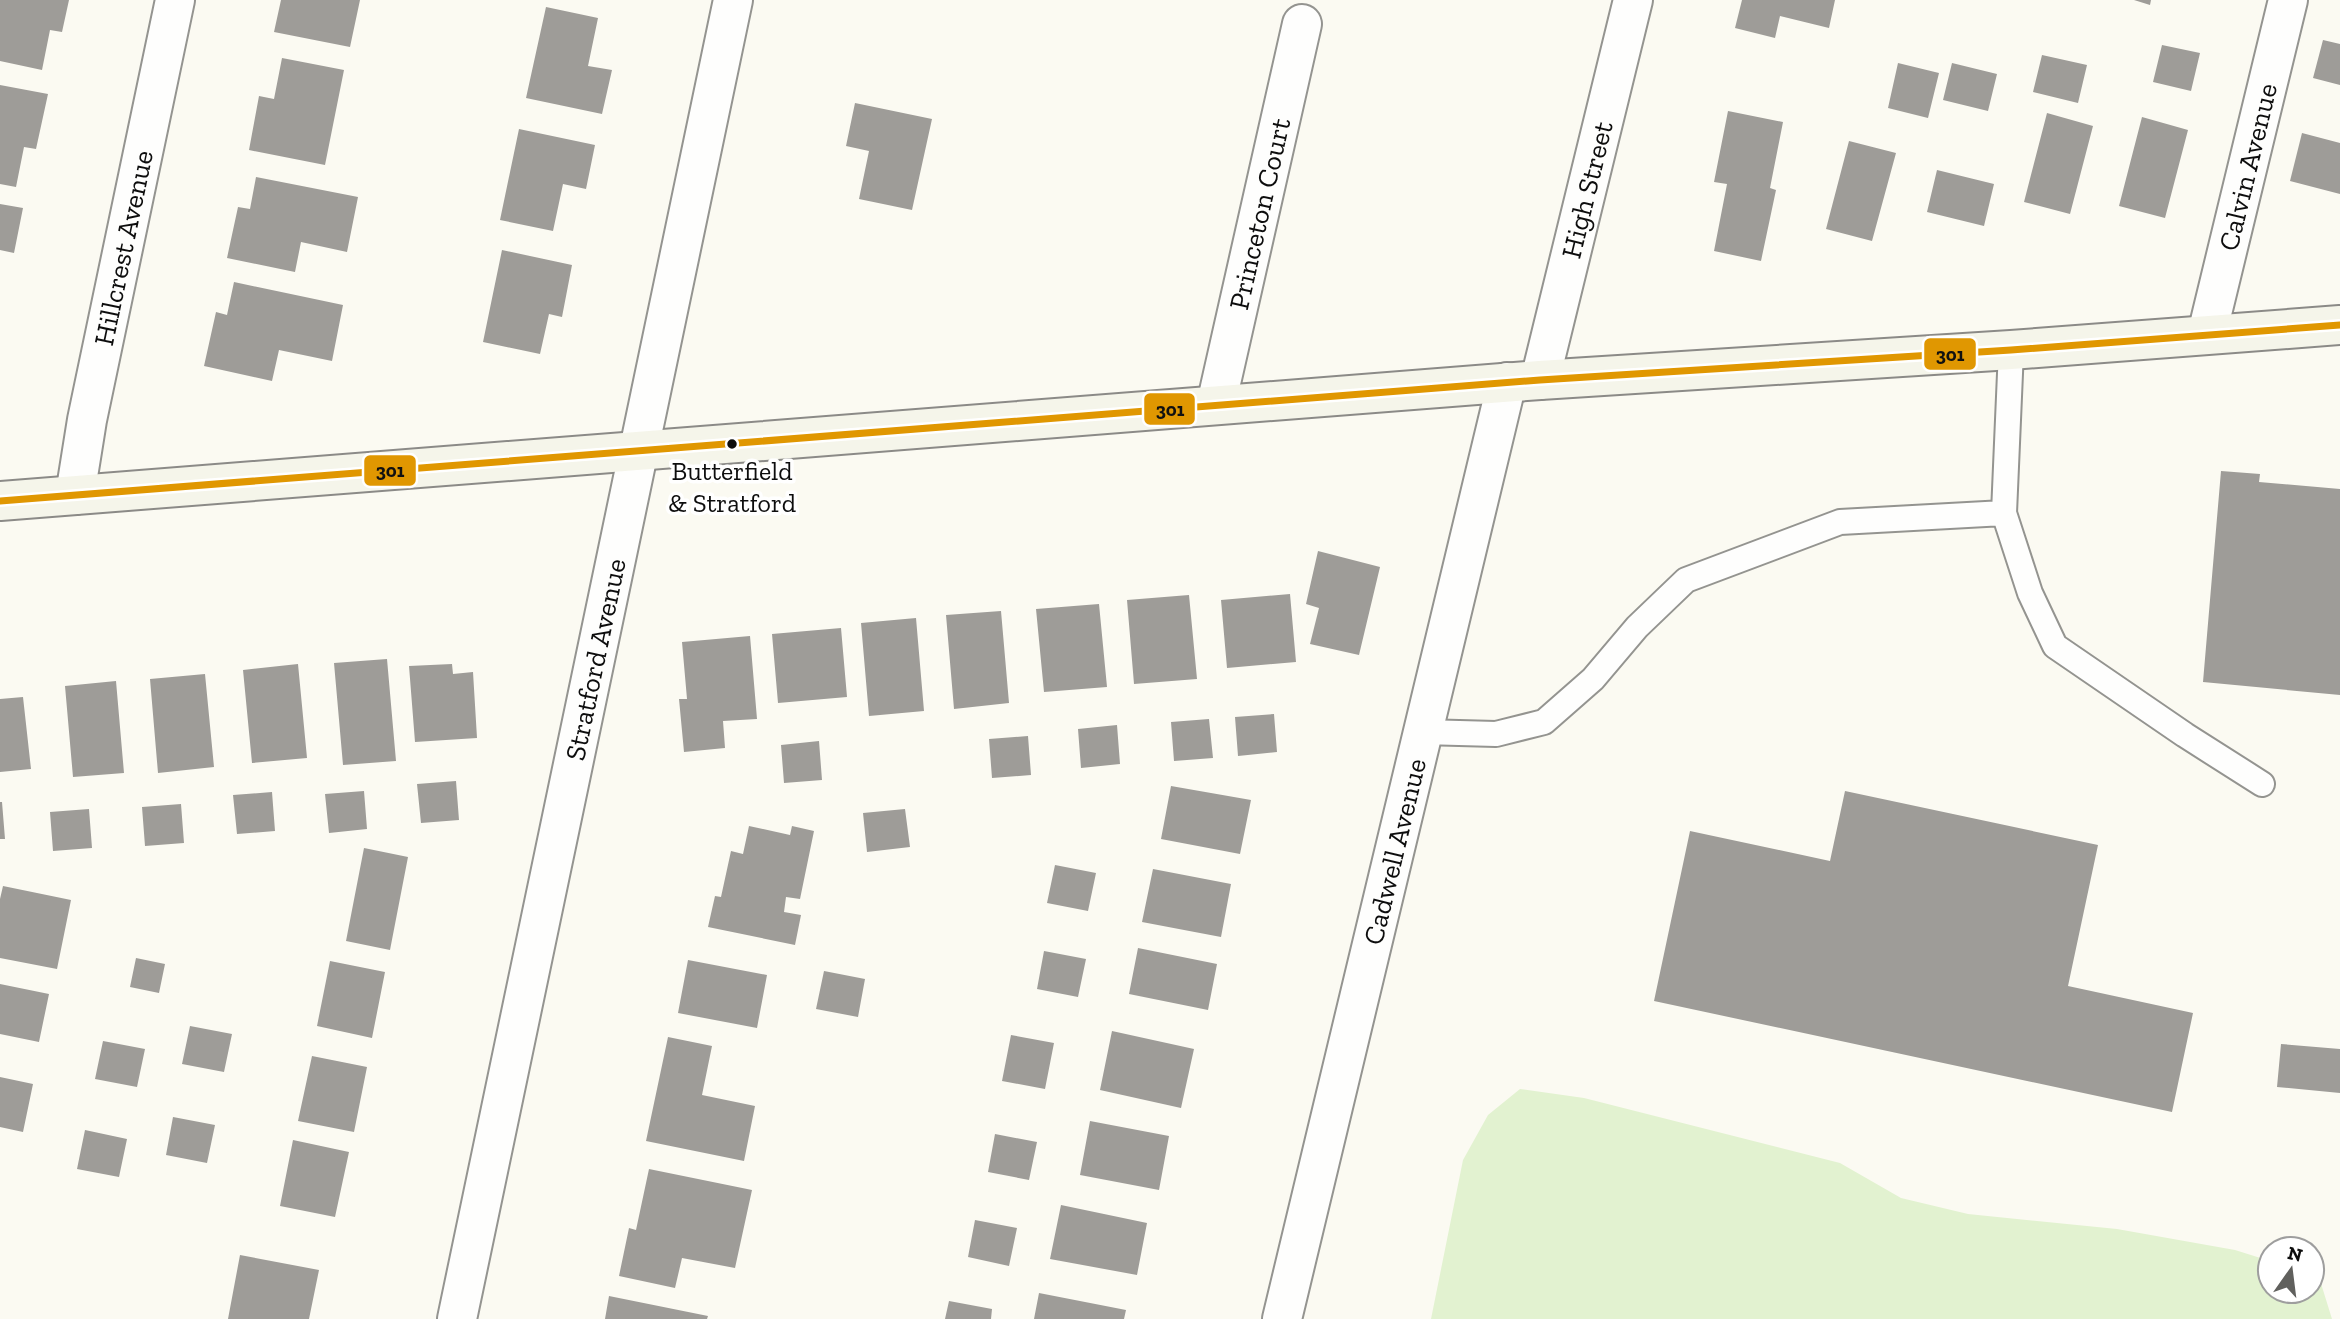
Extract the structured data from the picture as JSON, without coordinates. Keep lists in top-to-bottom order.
{
  "streets": {
    "street": [
      "Calvin Avenue",
      "High Street",
      "Princeton Court",
      "Hillcrest Avenue",
      "Stratford Avenue",
      "Cadwell Avenue"
    ]
  },
  "crossings": [
    ["High Street", "Cadwell Avenue"]
  ],
  "places": ["Butterfield & Stratford"],
  "lines": ["transit line 301"],
  "north": "top"
}
